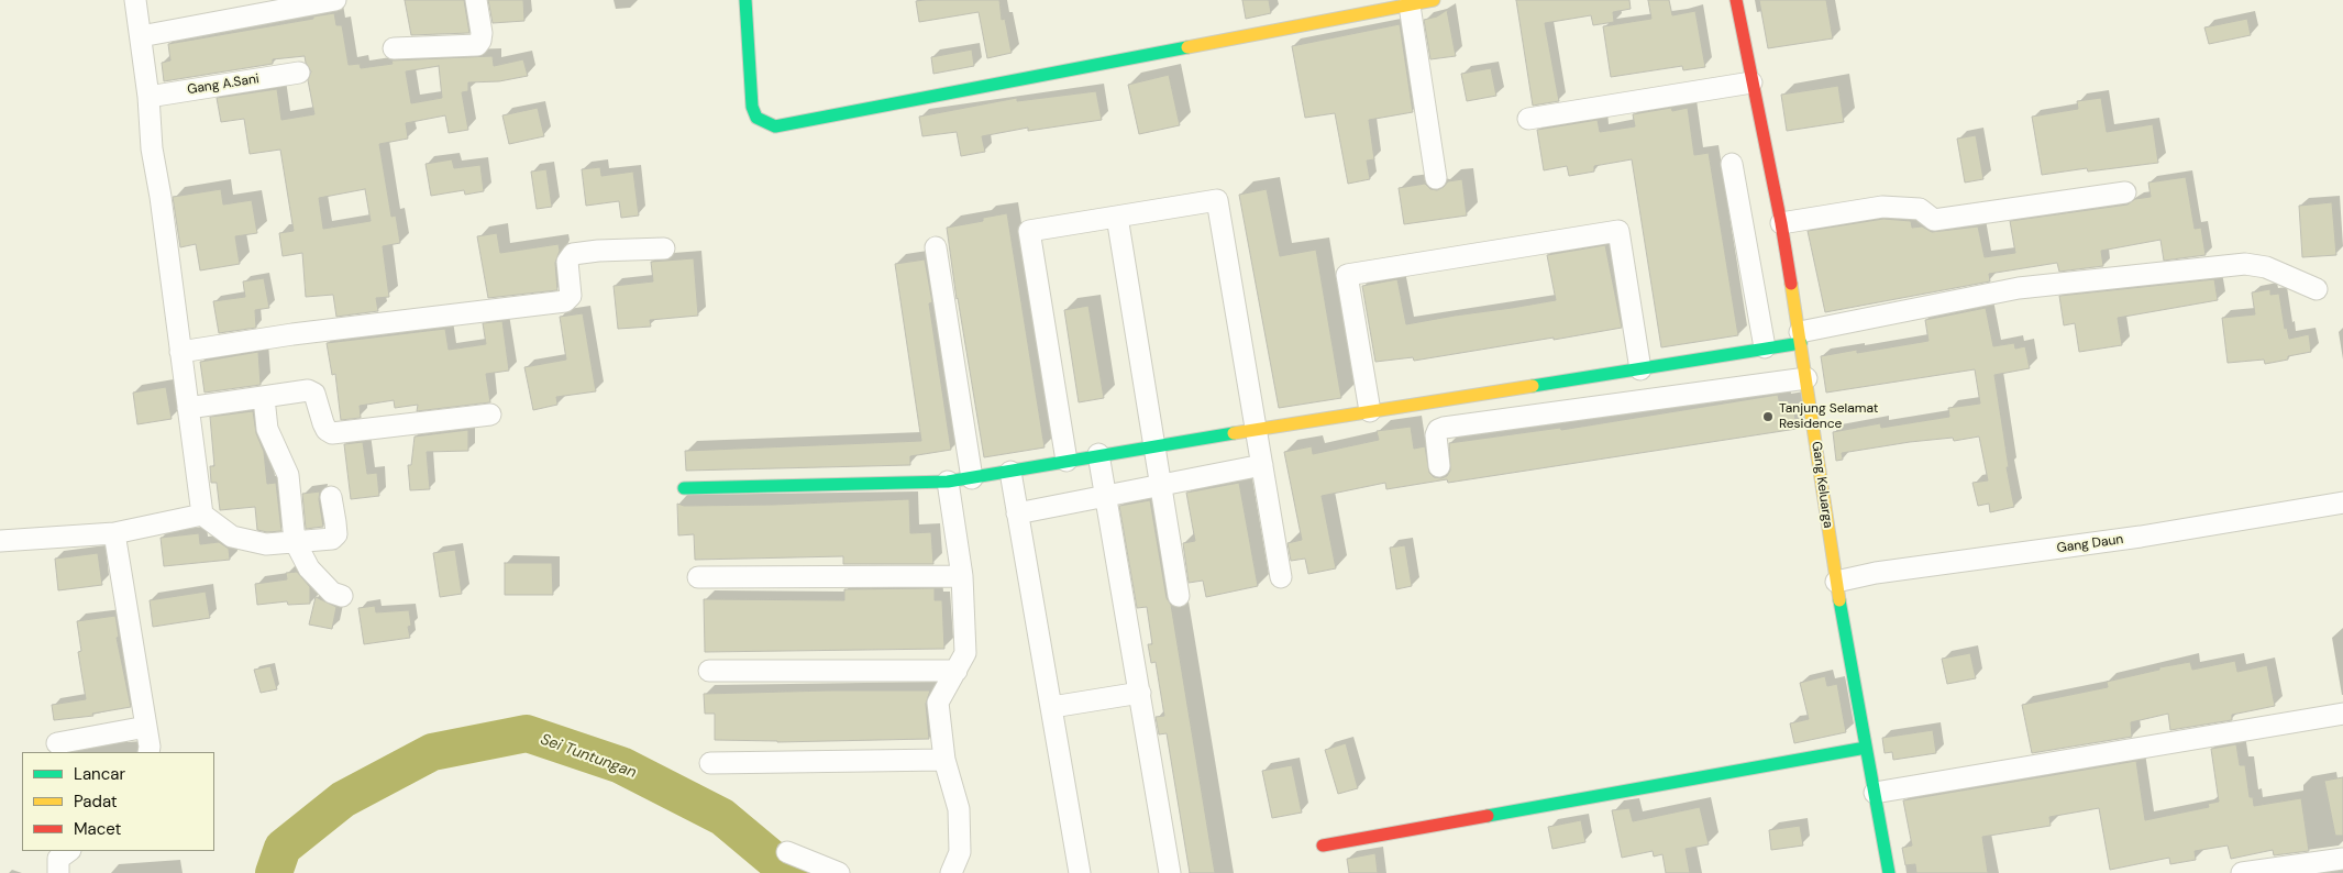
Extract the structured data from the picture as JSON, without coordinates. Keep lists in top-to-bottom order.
{
  "streets": {
    "street": ["Gang A.Sani", "Gang Keluarga", "Gang Daun"]
  },
  "crossings": [
    ["Gang Keluarga", "Gang Daun"]
  ],
  "water": ["Sei Tuntungan"],
  "places": ["Tanjung Selamat Residence"],
  "legend": ["Lancar", "Padat", "Macet"]
}
